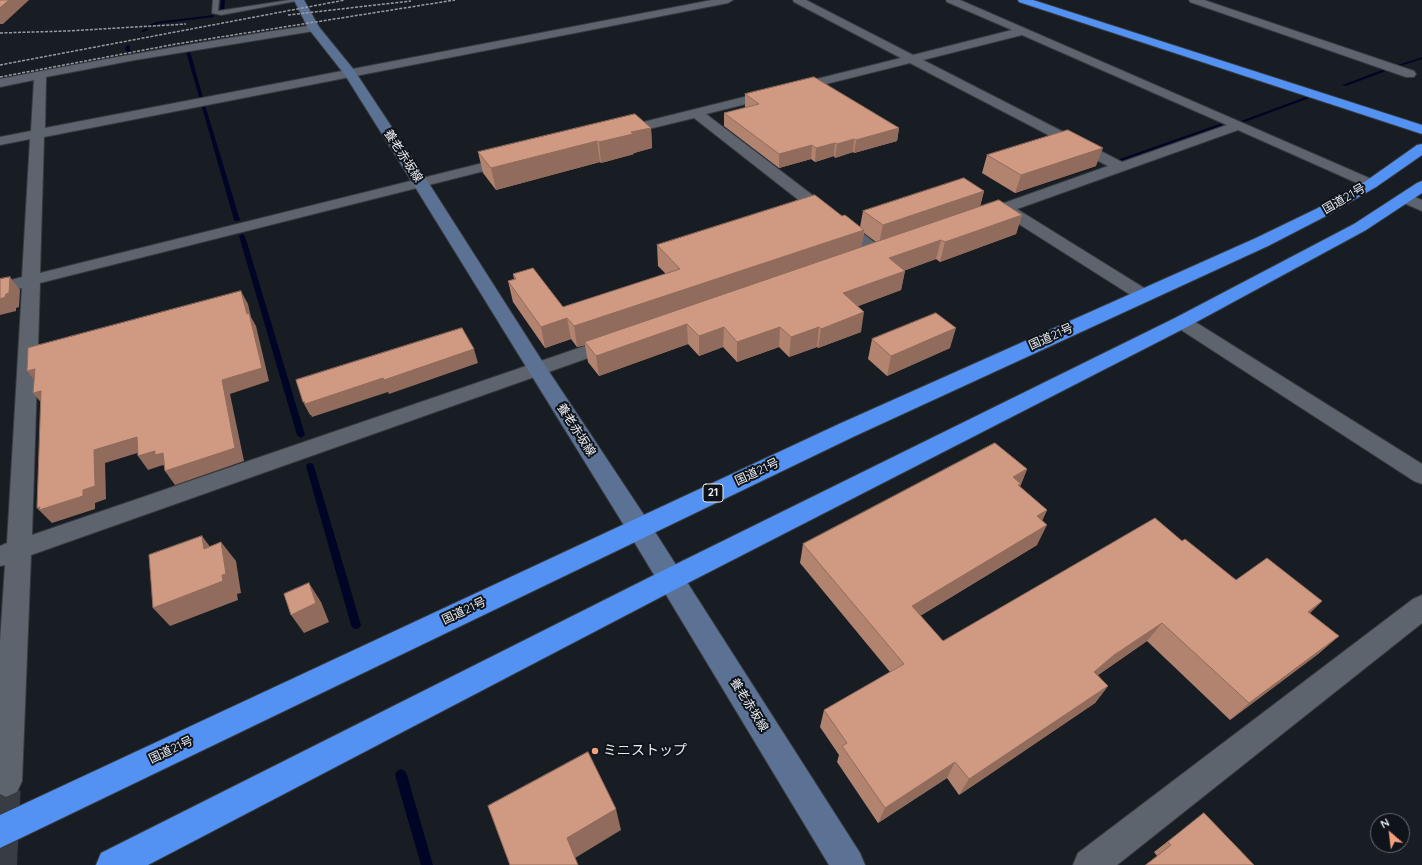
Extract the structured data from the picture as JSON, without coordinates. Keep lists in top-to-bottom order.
{
  "streets": {
    "highway": ["国道21号", "21"],
    "main road": ["養老赤坂線"]
  },
  "crossings": [
    ["養老赤坂線", "国道21号"]
  ],
  "places": ["ミニストップ"],
  "north": "top left"
}
